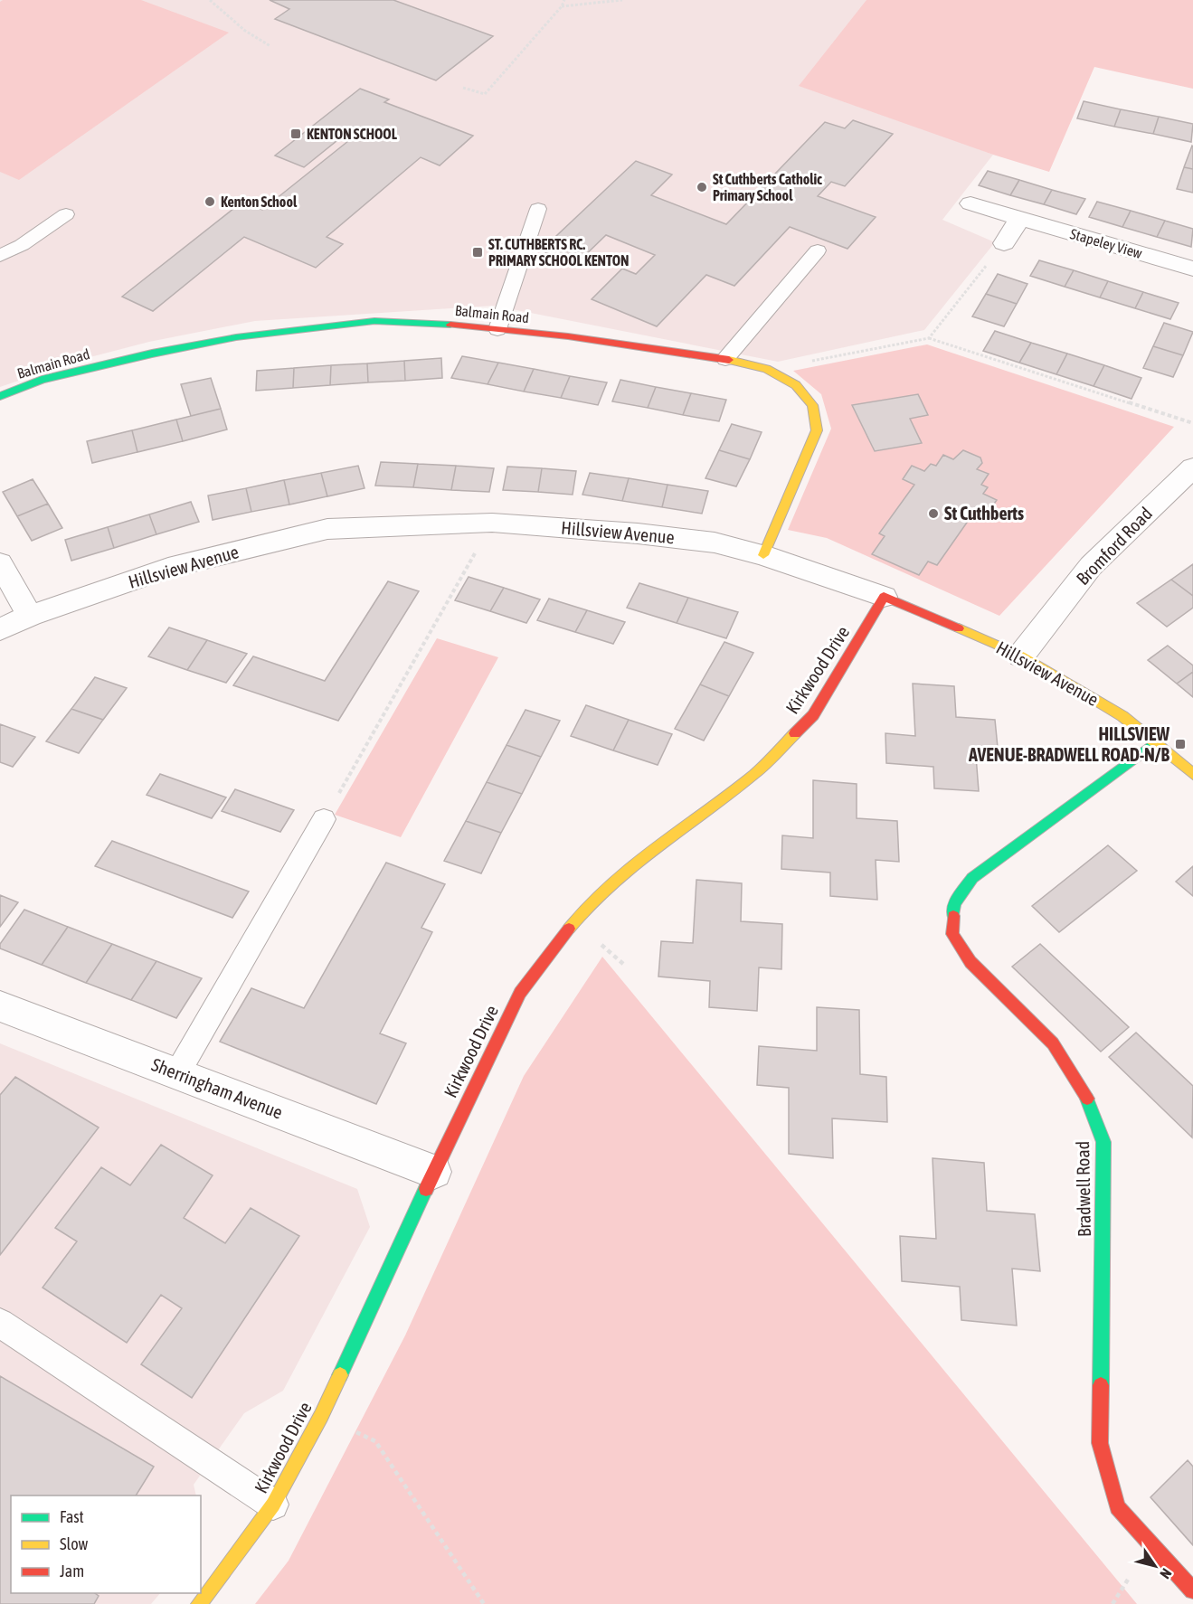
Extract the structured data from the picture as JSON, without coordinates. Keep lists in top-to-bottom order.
{
  "streets": {
    "street": [
      "Stapeley View",
      "Balmain Road",
      "Hillsview Avenue",
      "Bromford Road",
      "Kirkwood Drive",
      "Sherringham Avenue",
      "Bradwell Road"
    ]
  },
  "crossings": [
    ["Balmain Road", "Hillsview Avenue"],
    ["Hillsview Avenue", "Bromford Road"],
    ["Hillsview Avenue", "Kirkwood Drive"],
    ["Hillsview Avenue", "Bradwell Road"],
    ["Kirkwood Drive", "Sherringham Avenue"]
  ],
  "places": {
    "transit": ["KENTON SCHOOL", "ST. CUTHBERTS RC. PRIMARY SCHOOL KENTON", "HILLSVIEW AVENUE-BRADWELL ROAD-N/B"],
    "other": ["St Cuthberts Catholic Primary School", "Kenton School", "St Cuthberts"]
  },
  "legend": ["Fast", "Slow", "Jam"],
  "north": "bottom right"
}
